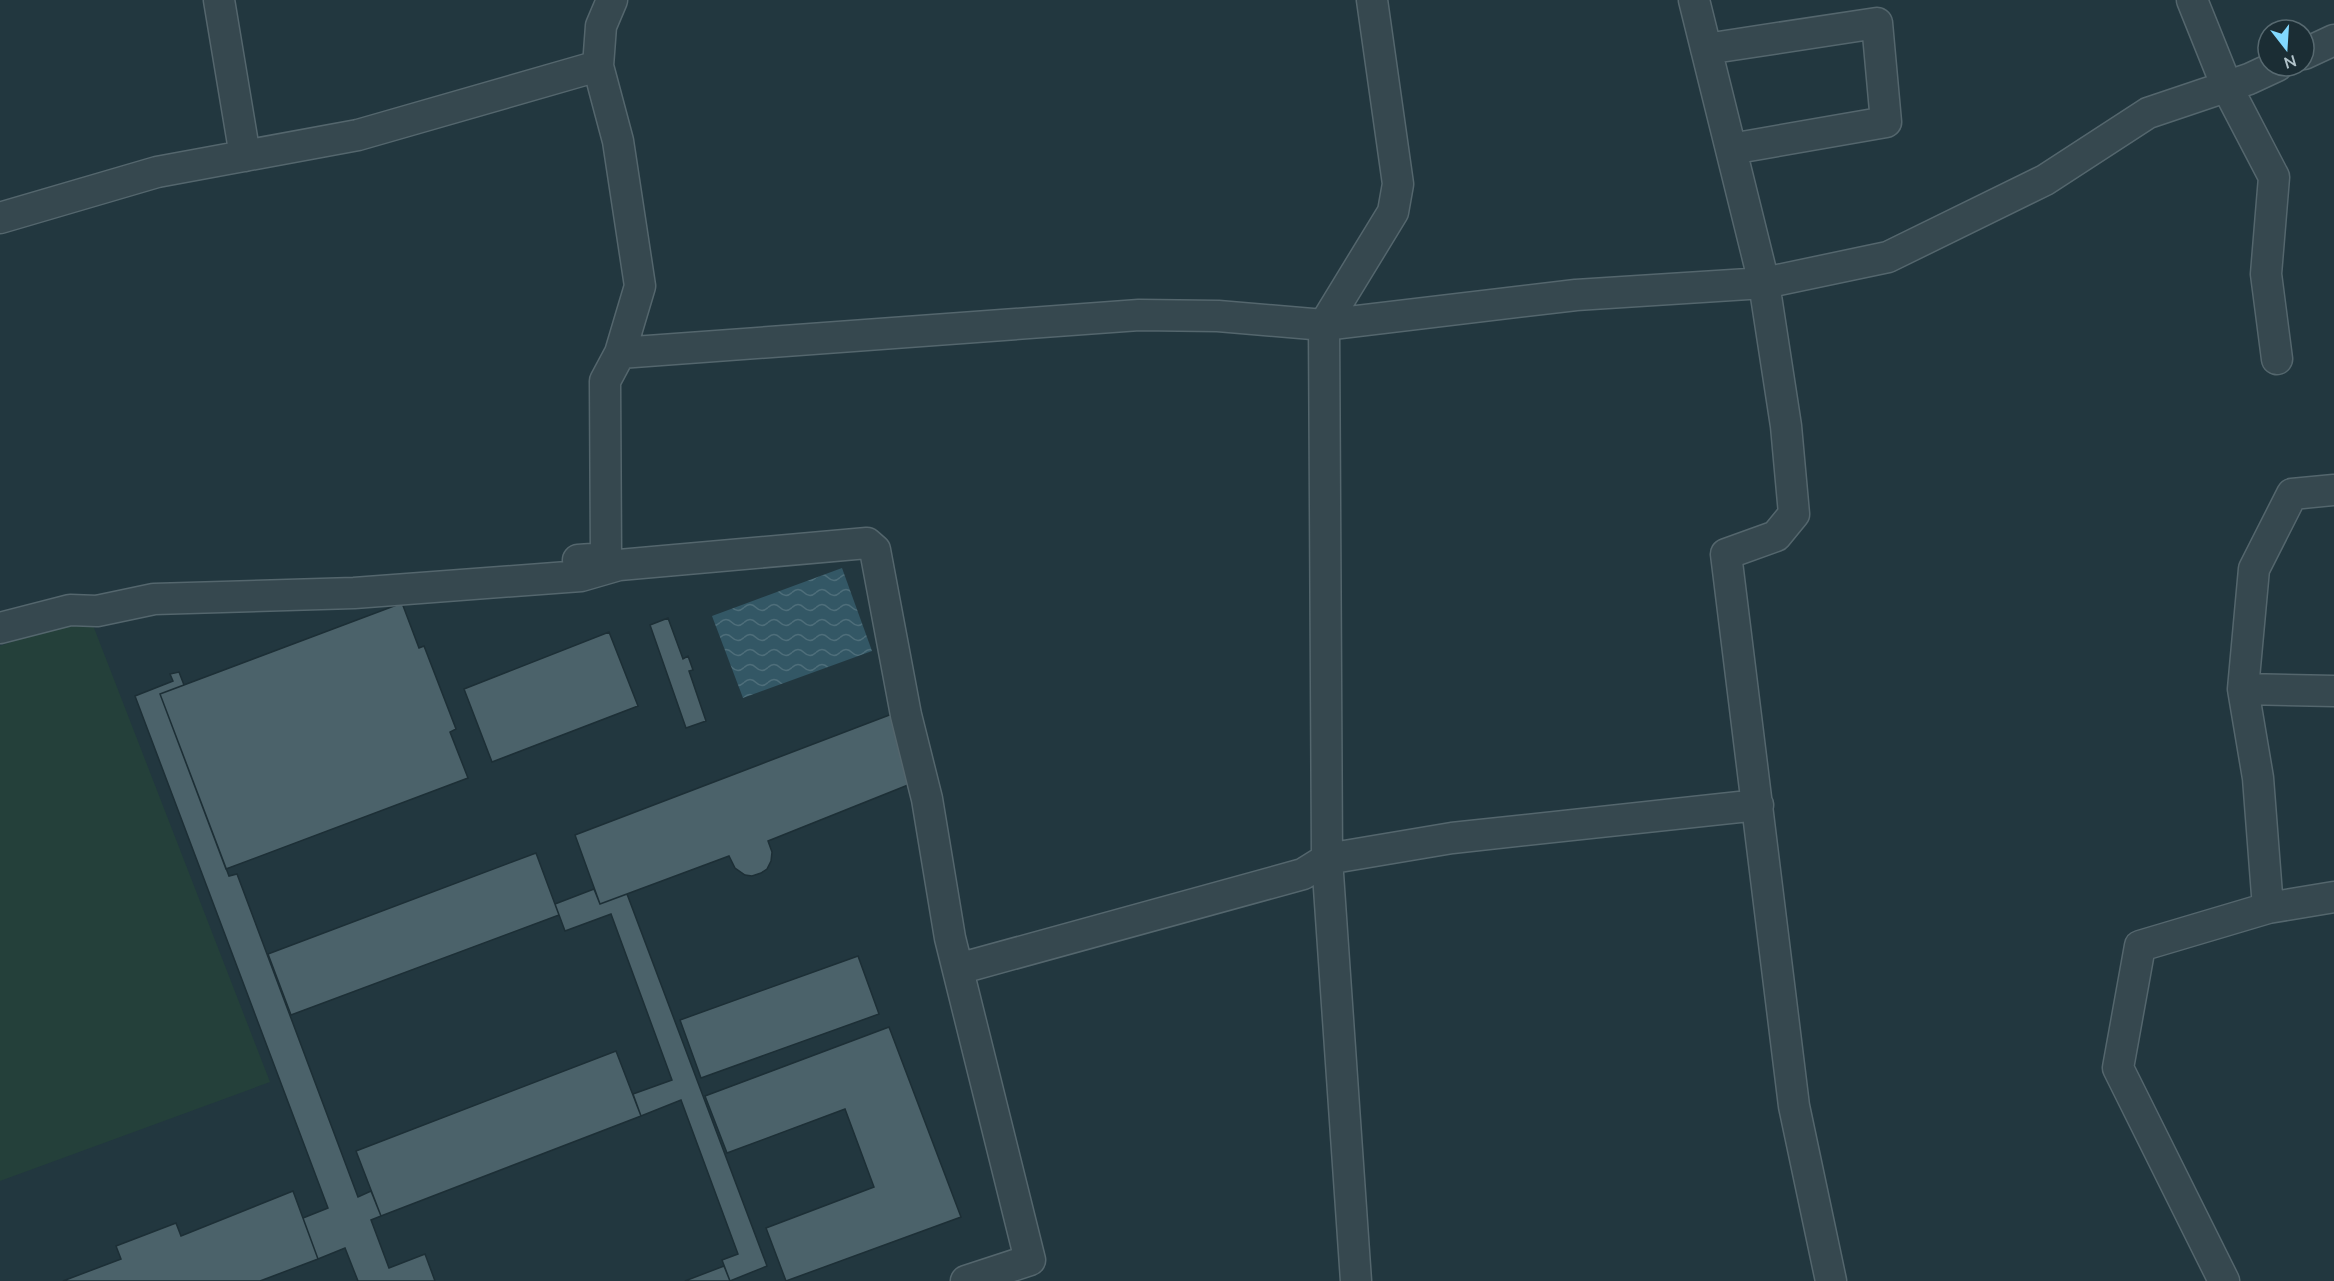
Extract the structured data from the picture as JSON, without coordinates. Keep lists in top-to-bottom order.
{
  "north": "bottom"
}
